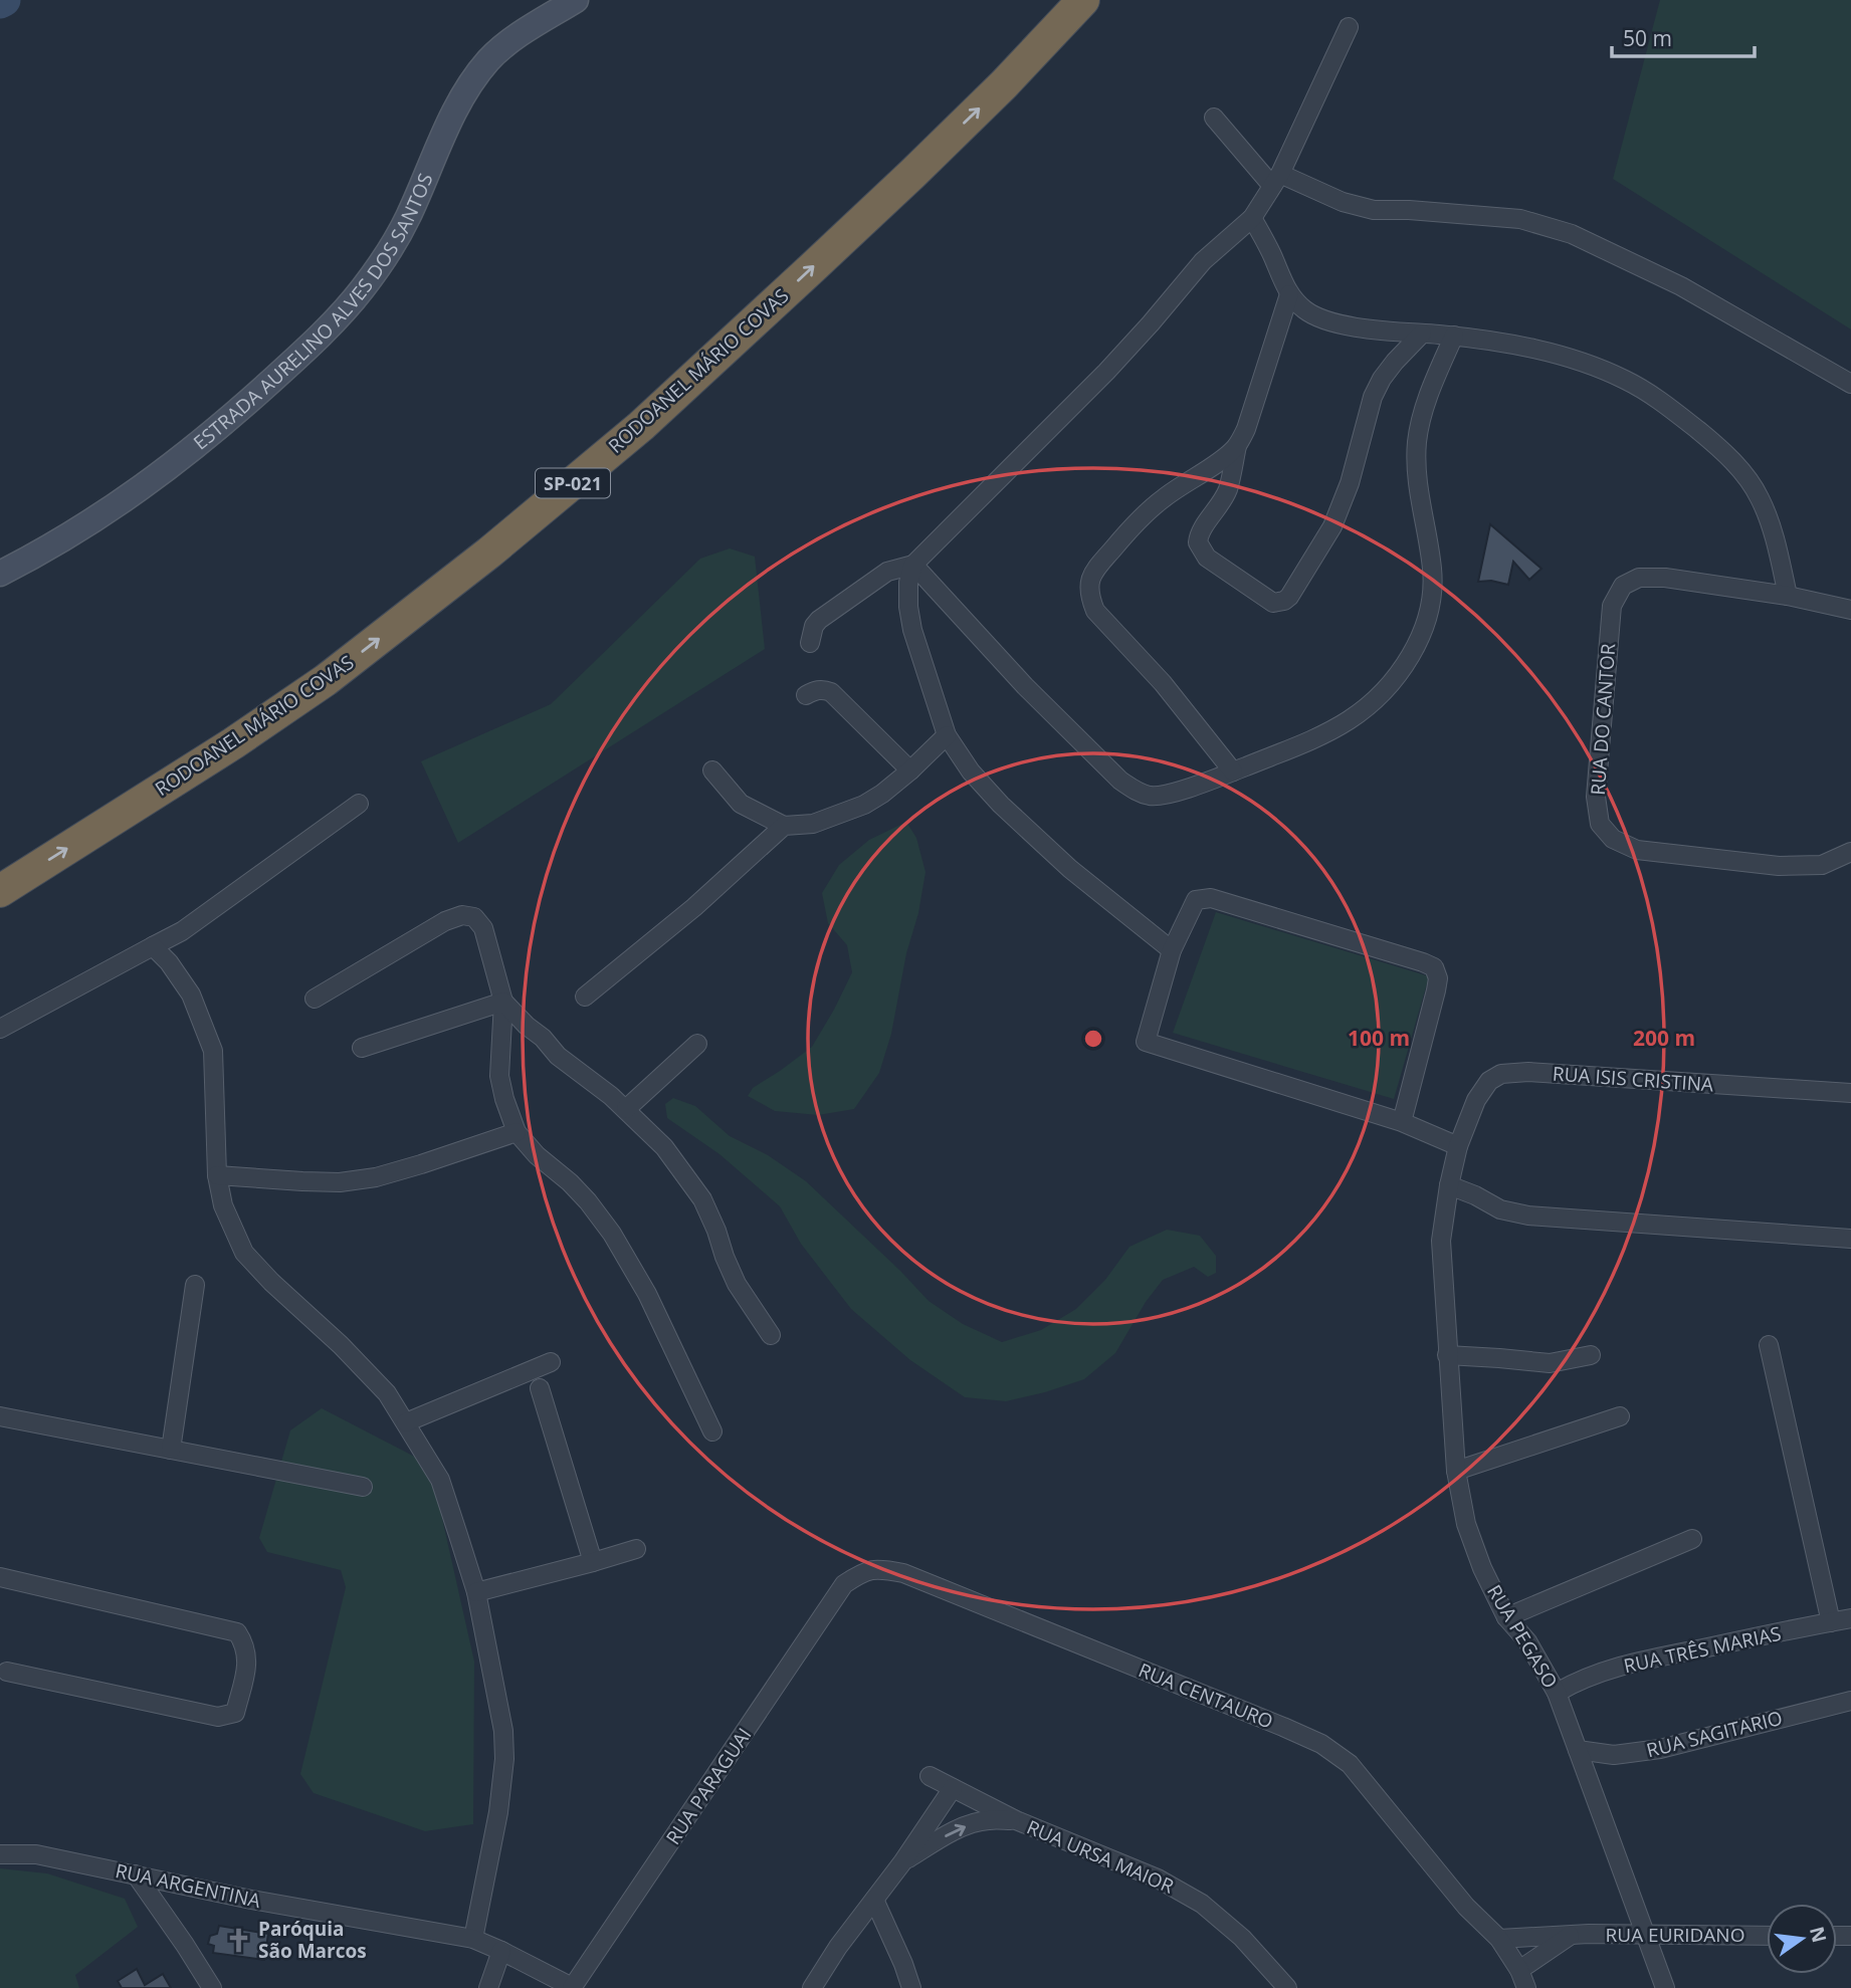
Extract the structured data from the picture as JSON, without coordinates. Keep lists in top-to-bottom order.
{
  "streets": {
    "highway": ["RODOANEL MÁRIO COVAS", "SP-021"],
    "main road": ["ESTRADA AURELINO ALVES DOS SANTOS"],
    "street": [
      "RUA DO CANTOR",
      "RUA ISIS CRISTINA",
      "RUA PEGASO",
      "RUA TRÊS MARIAS",
      "RUA CENTAURO",
      "RUA SAGITARIO",
      "RUA PARAGUAI",
      "RUA URSA MAIOR",
      "RUA ARGENTINA",
      "RUA EURIDANO"
    ]
  },
  "crossings": [
    ["RUA ISIS CRISTINA", "RUA PEGASO"],
    ["RUA PEGASO", "RUA TRÊS MARIAS"],
    ["RUA PEGASO", "RUA SAGITARIO"],
    ["RUA PEGASO", "RUA EURIDANO"],
    ["RUA CENTAURO", "RUA PARAGUAI"],
    ["RUA CENTAURO", "RUA EURIDANO"],
    ["RUA PARAGUAI", "RUA ARGENTINA"]
  ],
  "one_way": ["RODOANEL MÁRIO COVAS"],
  "places": {
    "church": ["Paróquia São Marcos"]
  },
  "scale_bar": "50 m",
  "north": "right",
  "rings": ["100 m", "200 m"]
}
